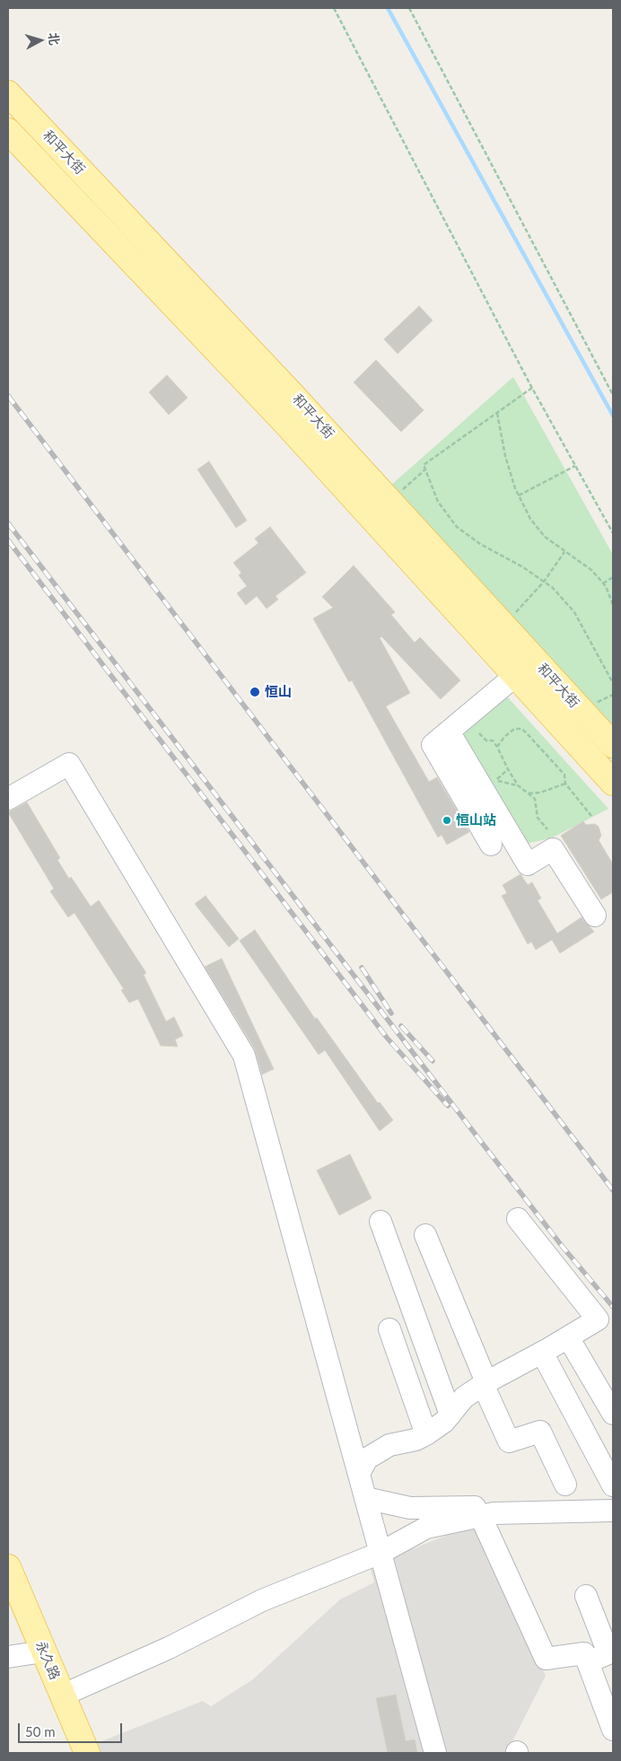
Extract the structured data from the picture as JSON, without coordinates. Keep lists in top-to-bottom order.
{
  "streets": {
    "main road": ["和平大街", "永久路"]
  },
  "places": ["恒山", "恒山站"],
  "scale_bar": "50 m",
  "north": "right"
}
